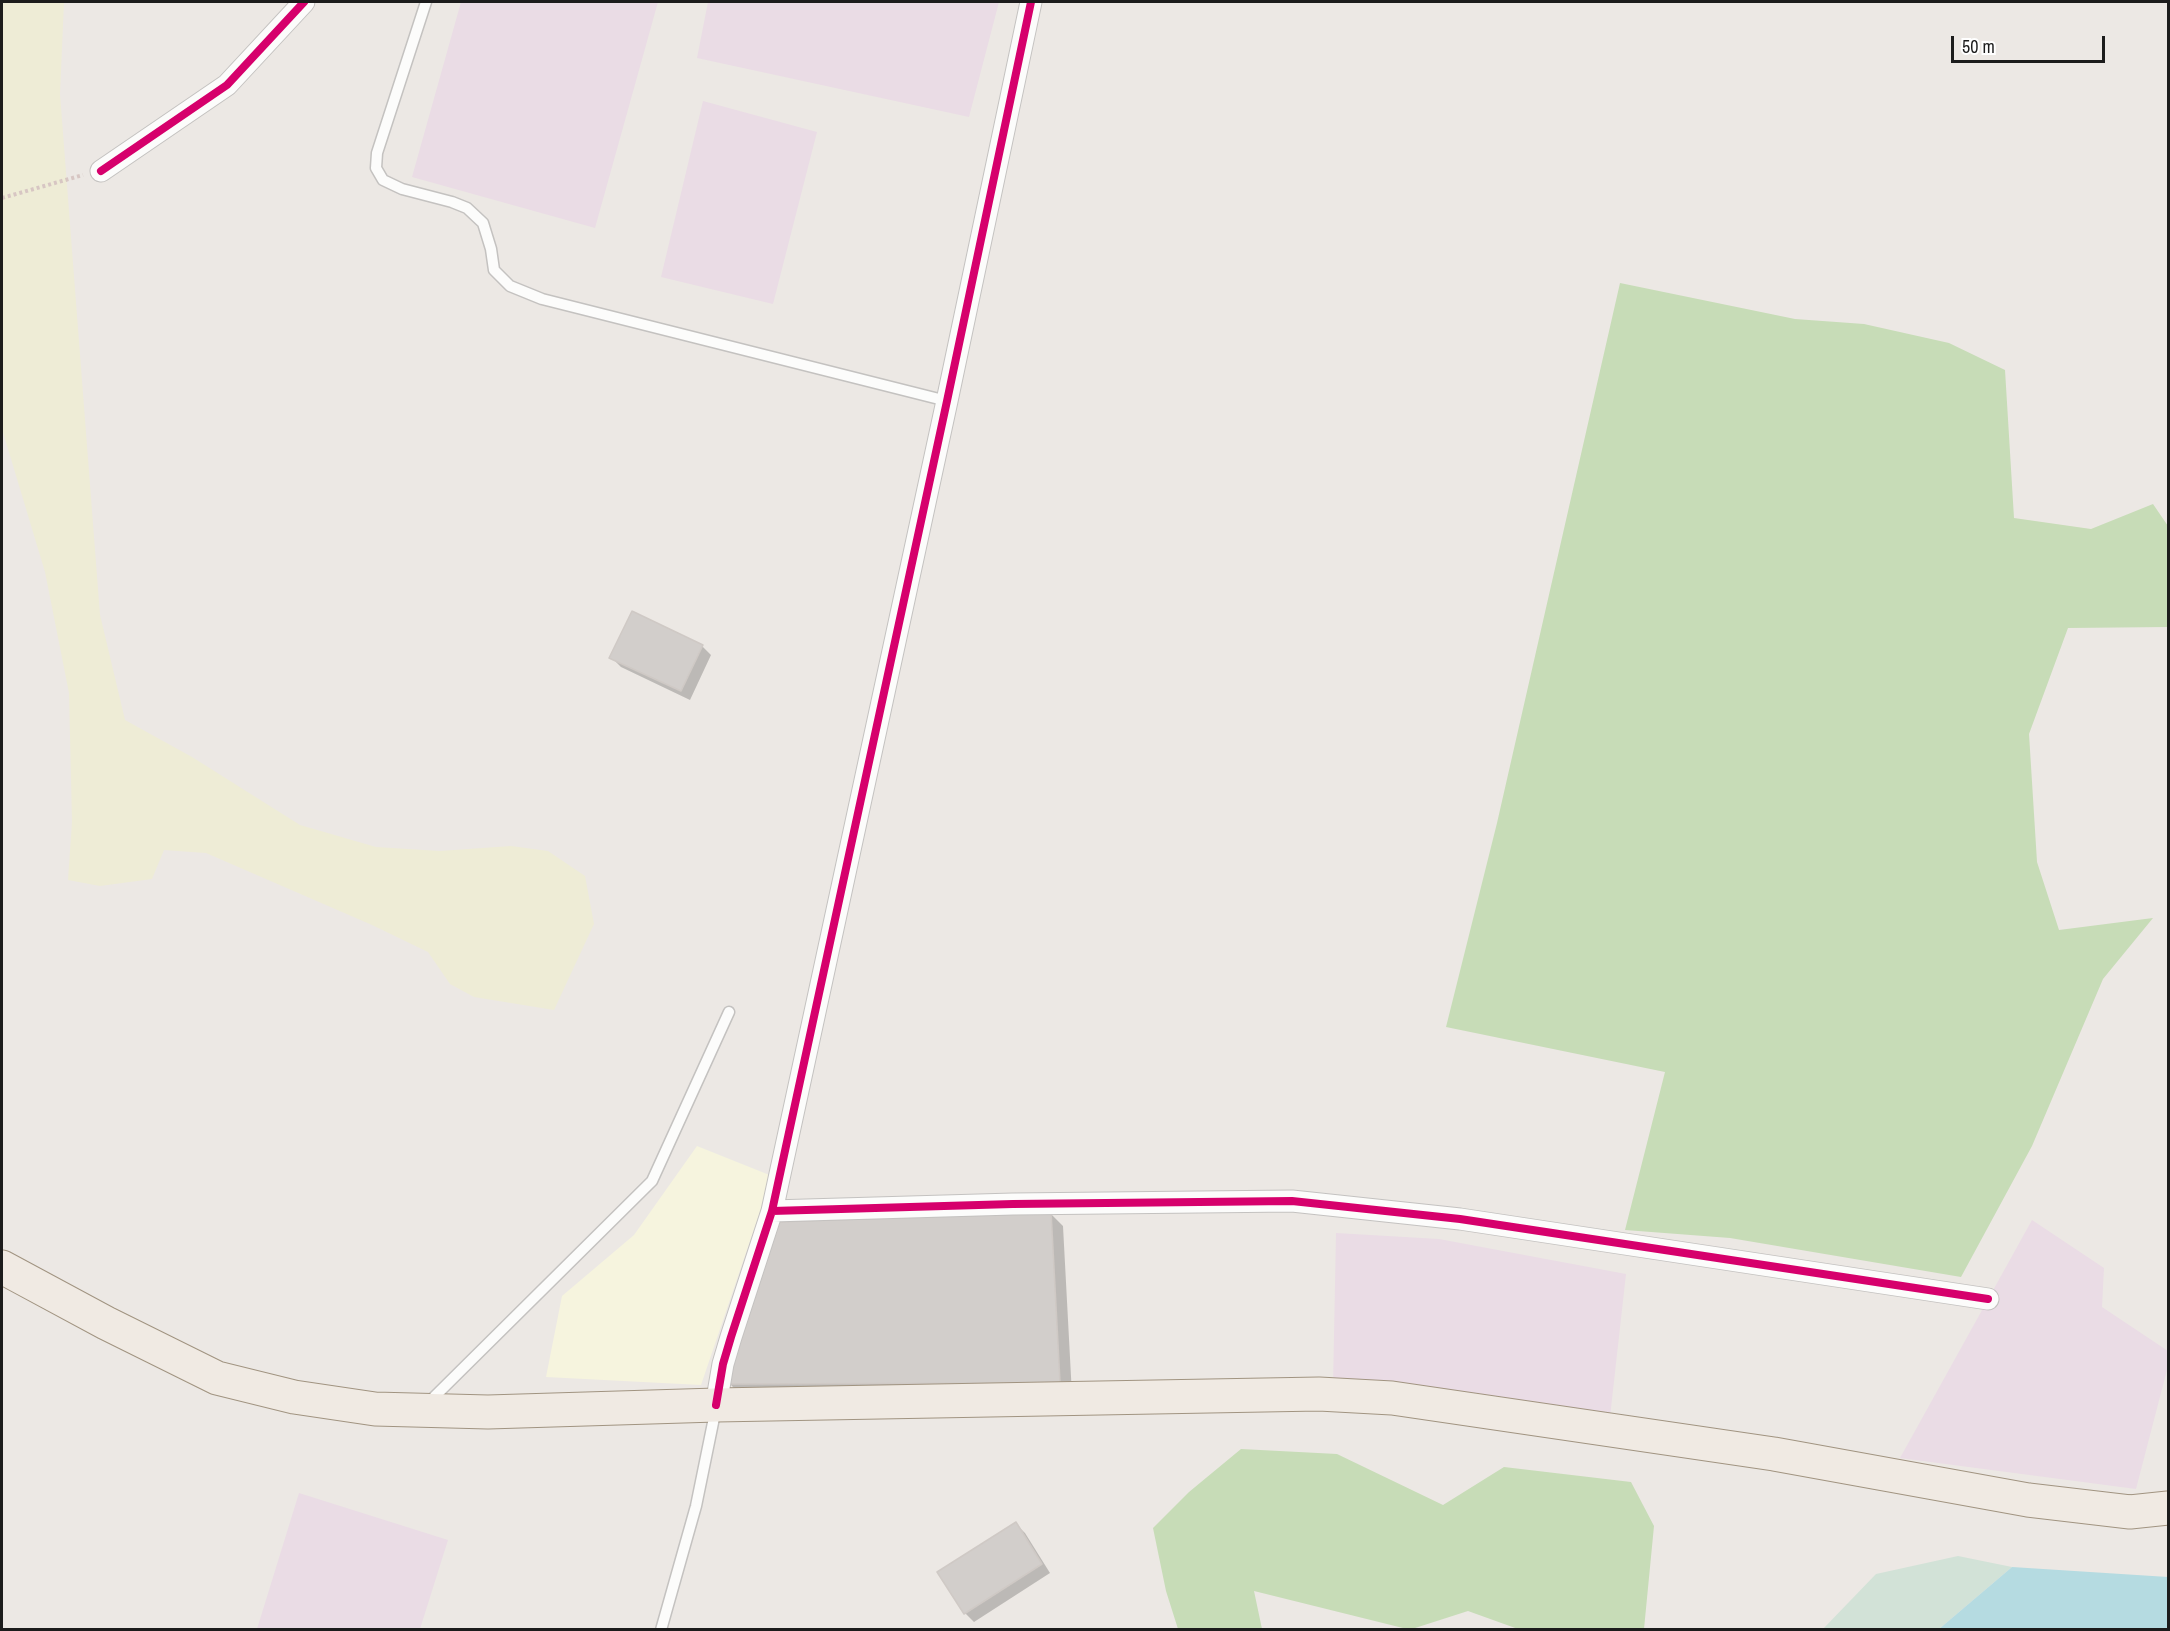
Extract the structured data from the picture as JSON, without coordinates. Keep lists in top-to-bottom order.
{
  "scale_bar": "50 m"
}
